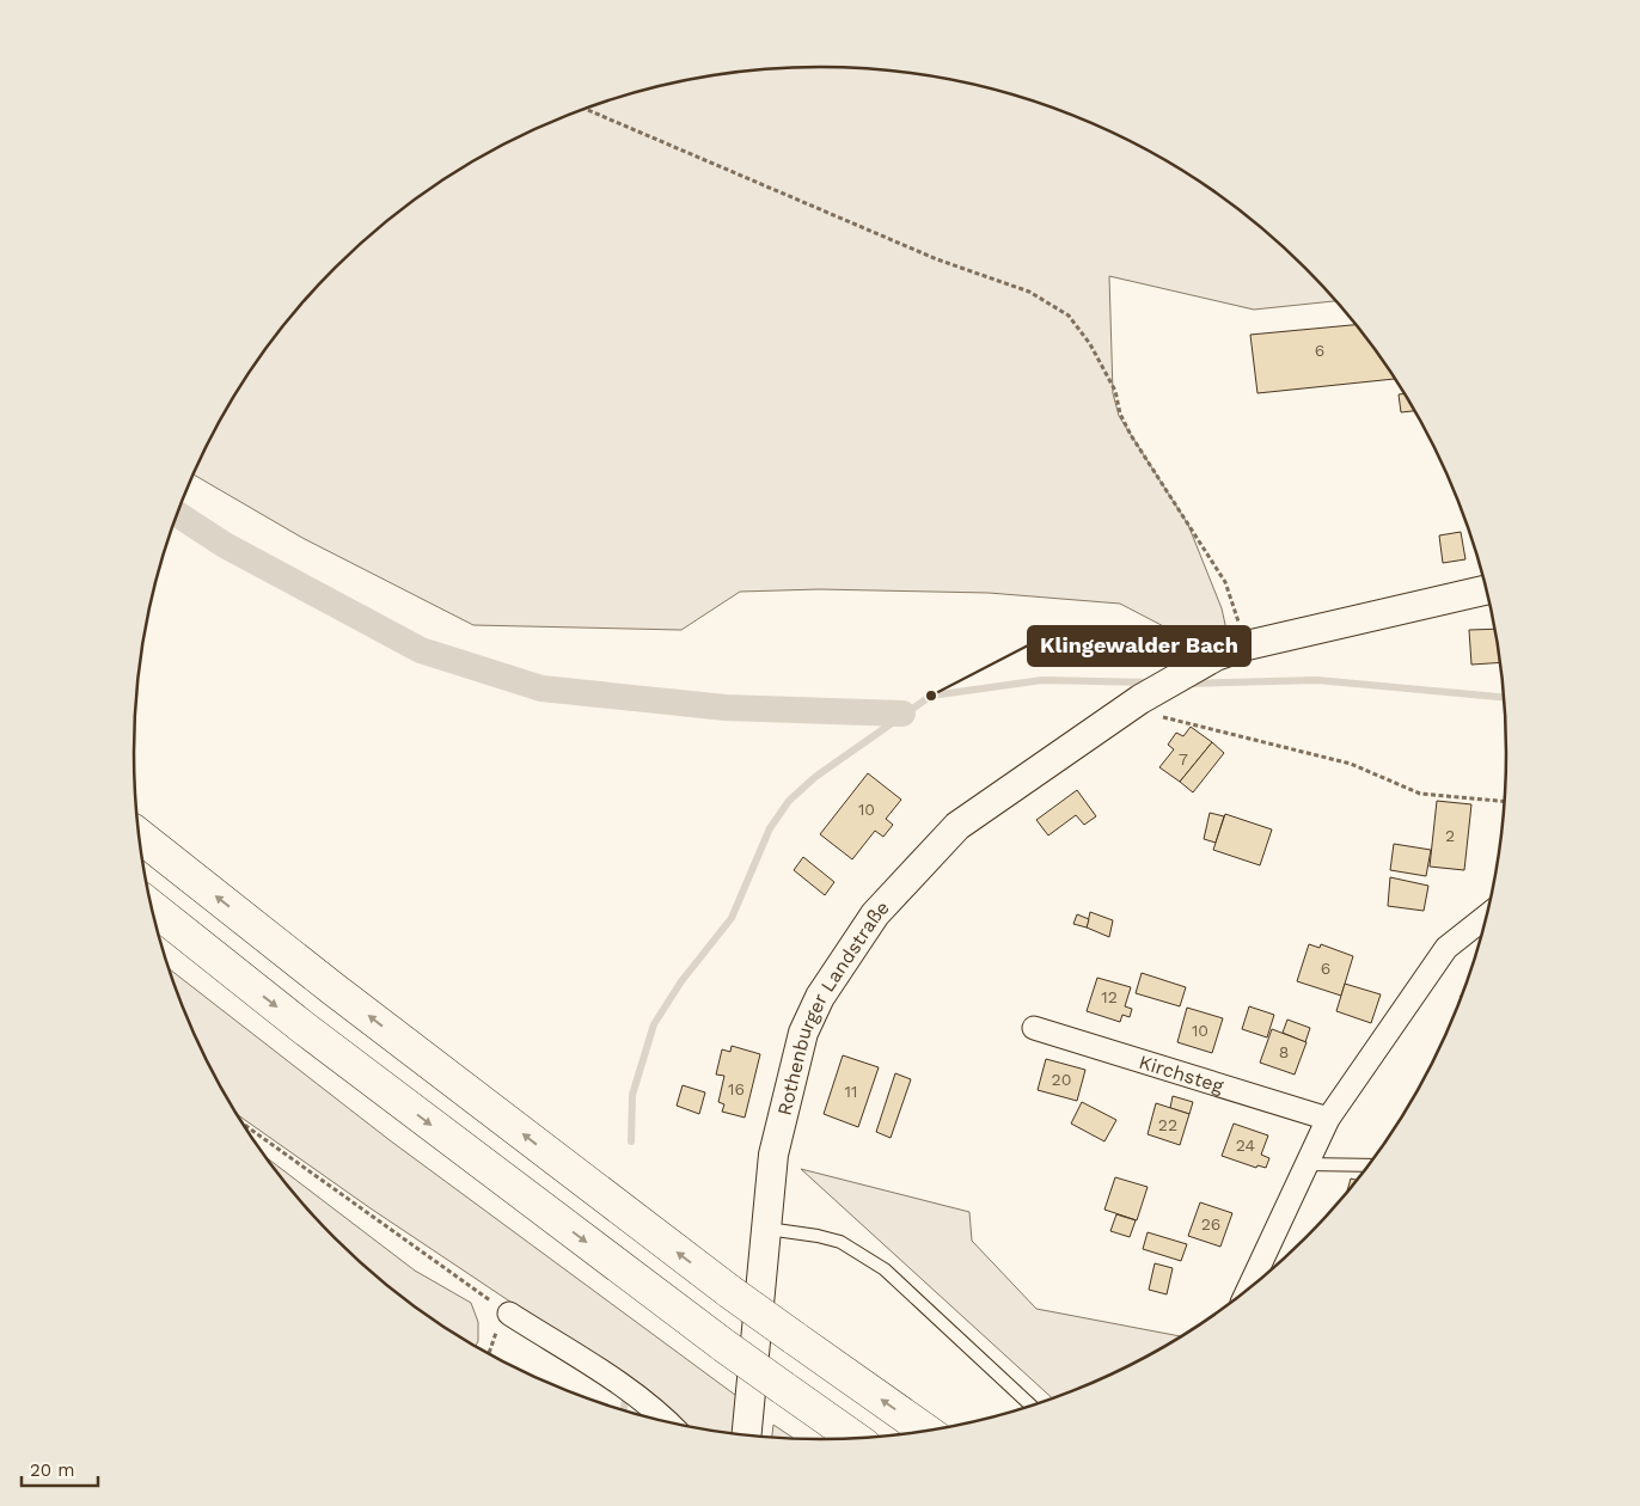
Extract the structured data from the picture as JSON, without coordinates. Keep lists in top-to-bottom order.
{
  "streets": {
    "street": ["Rothenburger Landstraße", "Kirchsteg"]
  },
  "places": ["Klingewalder Bach"],
  "house_numbers": [
    "6",
    "7",
    "10",
    "2",
    "6",
    "12",
    "10",
    "8",
    "20",
    "16",
    "11",
    "22",
    "24",
    "26"
  ],
  "scale_bar": "20 m"
}
